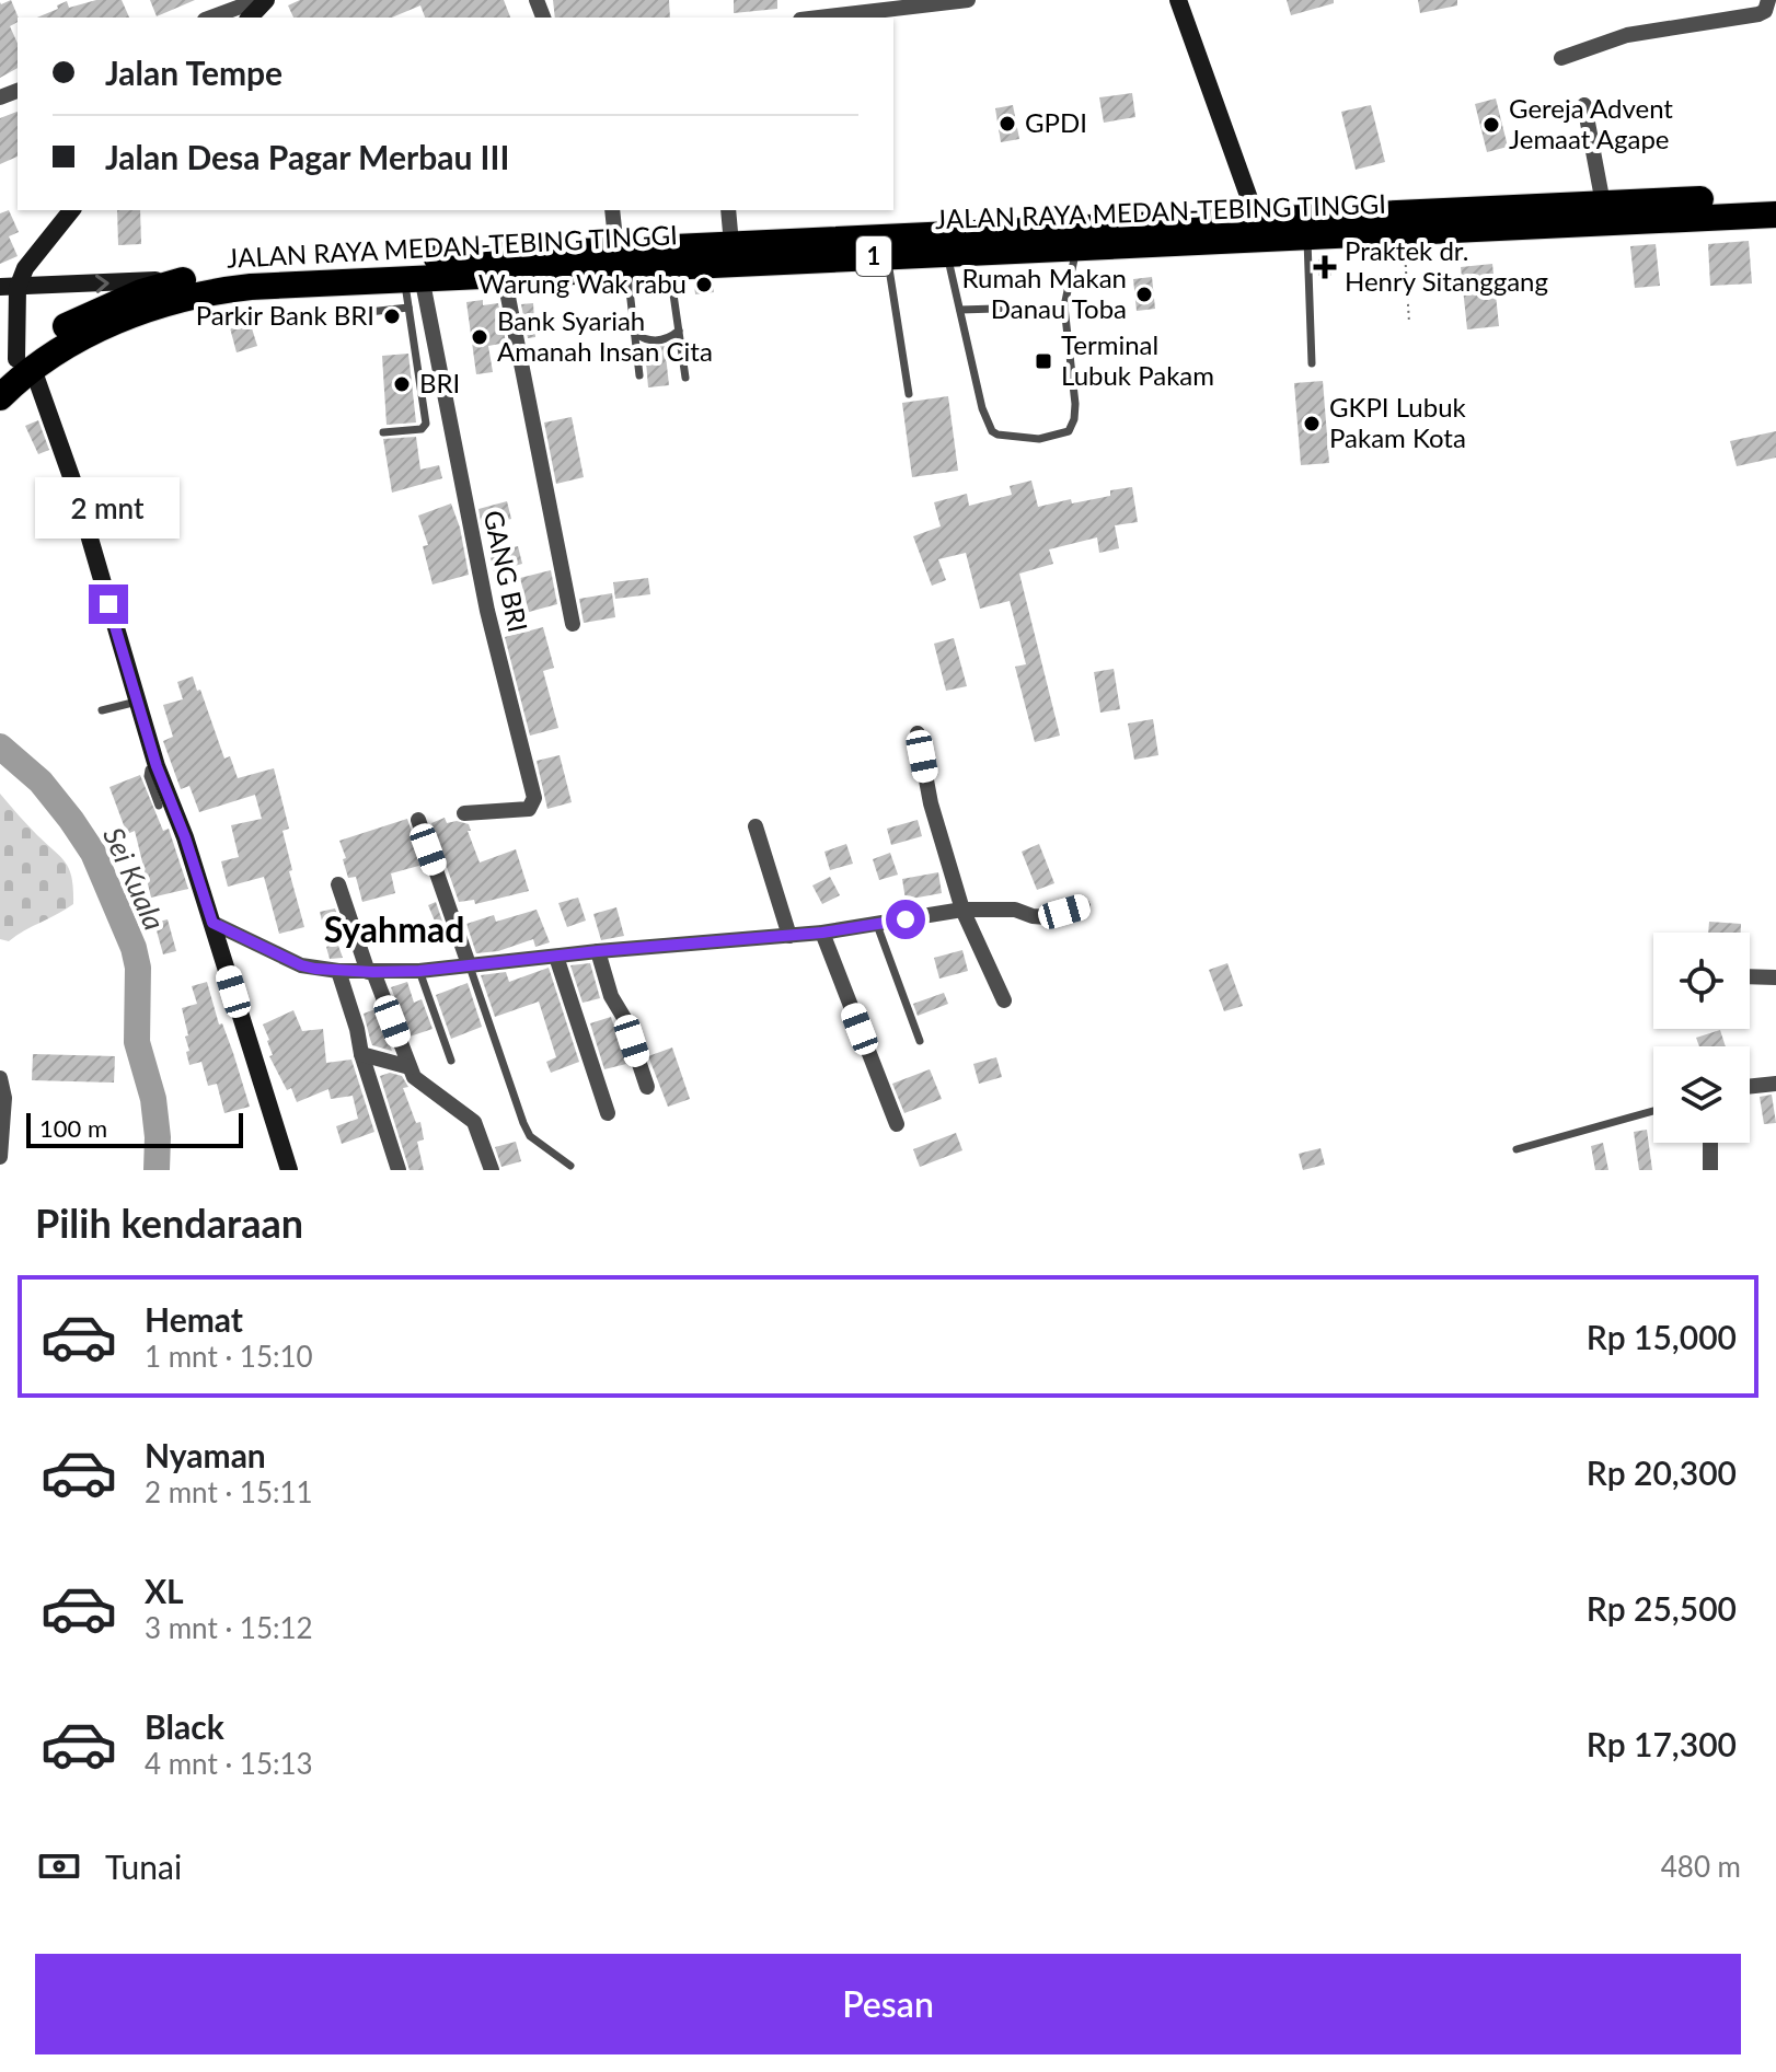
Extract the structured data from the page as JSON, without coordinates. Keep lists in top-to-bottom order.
{
  "streets": {
    "highway": ["JALAN RAYA MEDAN-TEBING TINGGI", "1"],
    "street": ["GANG BRI"]
  },
  "crossings": [
    ["JALAN RAYA MEDAN-TEBING TINGGI", "GANG BRI"]
  ],
  "districts": ["Syahmad"],
  "water": ["Sei Kuala"],
  "places": {
    "other": [
      "GPDI",
      "Gereja Advent Jemaat Agape",
      "Warung Wak rabu",
      "Rumah Makan Danau Toba",
      "Parkir Bank BRI",
      "Bank Syariah Amanah Insan Cita",
      "BRI",
      "GKPI Lubuk Pakam Kota"
    ],
    "health": ["Praktek dr. Henry Sitanggang"],
    "transit": ["Terminal Lubuk Pakam"]
  },
  "scale_bar": "100 m",
  "page": {
    "banner": ["Jalan Tempe", "Jalan Desa Pagar Merbau III"],
    "bubble": "2 mnt",
    "scale": "100 m",
    "heading": "Pilih kendaraan",
    "list": [
      {
        "name": "Hemat",
        "note": "1 mnt · 15:10",
        "value": "Rp 15,000"
      },
      {
        "name": "Nyaman",
        "note": "2 mnt · 15:11",
        "value": "Rp 20,300"
      },
      {
        "name": "XL",
        "note": "3 mnt · 15:12",
        "value": "Rp 25,500"
      },
      {
        "name": "Black",
        "note": "4 mnt · 15:13",
        "value": "Rp 17,300"
      }
    ],
    "pay": ["Tunai", "480 m"],
    "buttons": "Pesan"
  }
}
